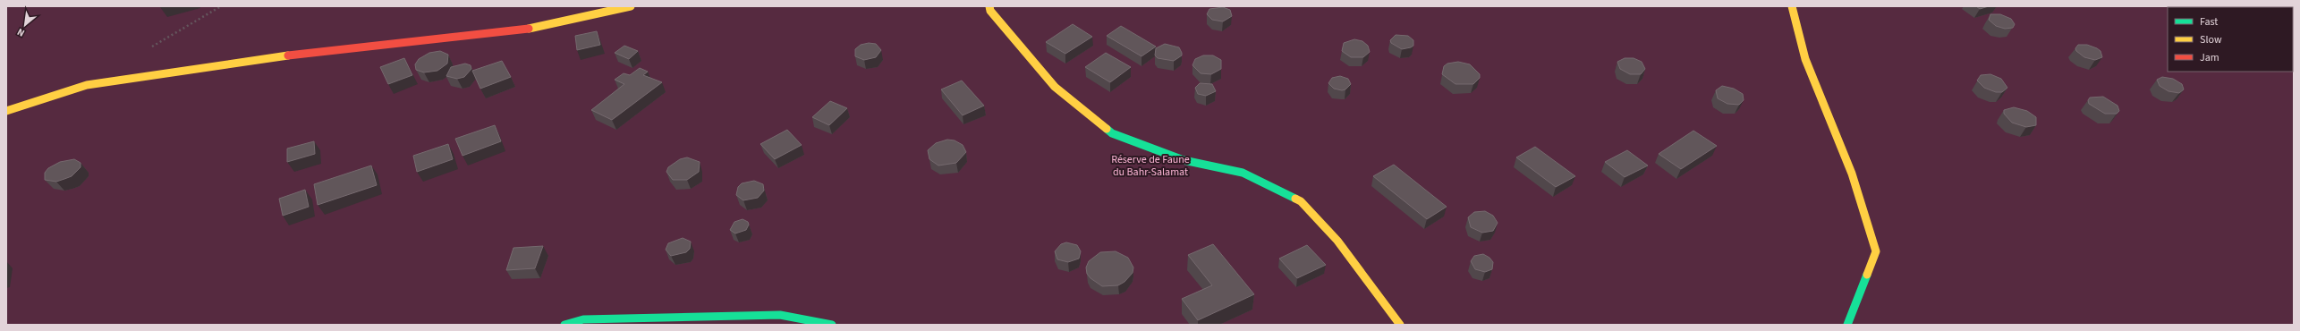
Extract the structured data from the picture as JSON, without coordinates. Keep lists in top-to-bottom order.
{
  "parks": ["Réserve de Faune du Bahr-Salamat"],
  "legend": ["Fast", "Slow", "Jam"],
  "north": "bottom left"
}
